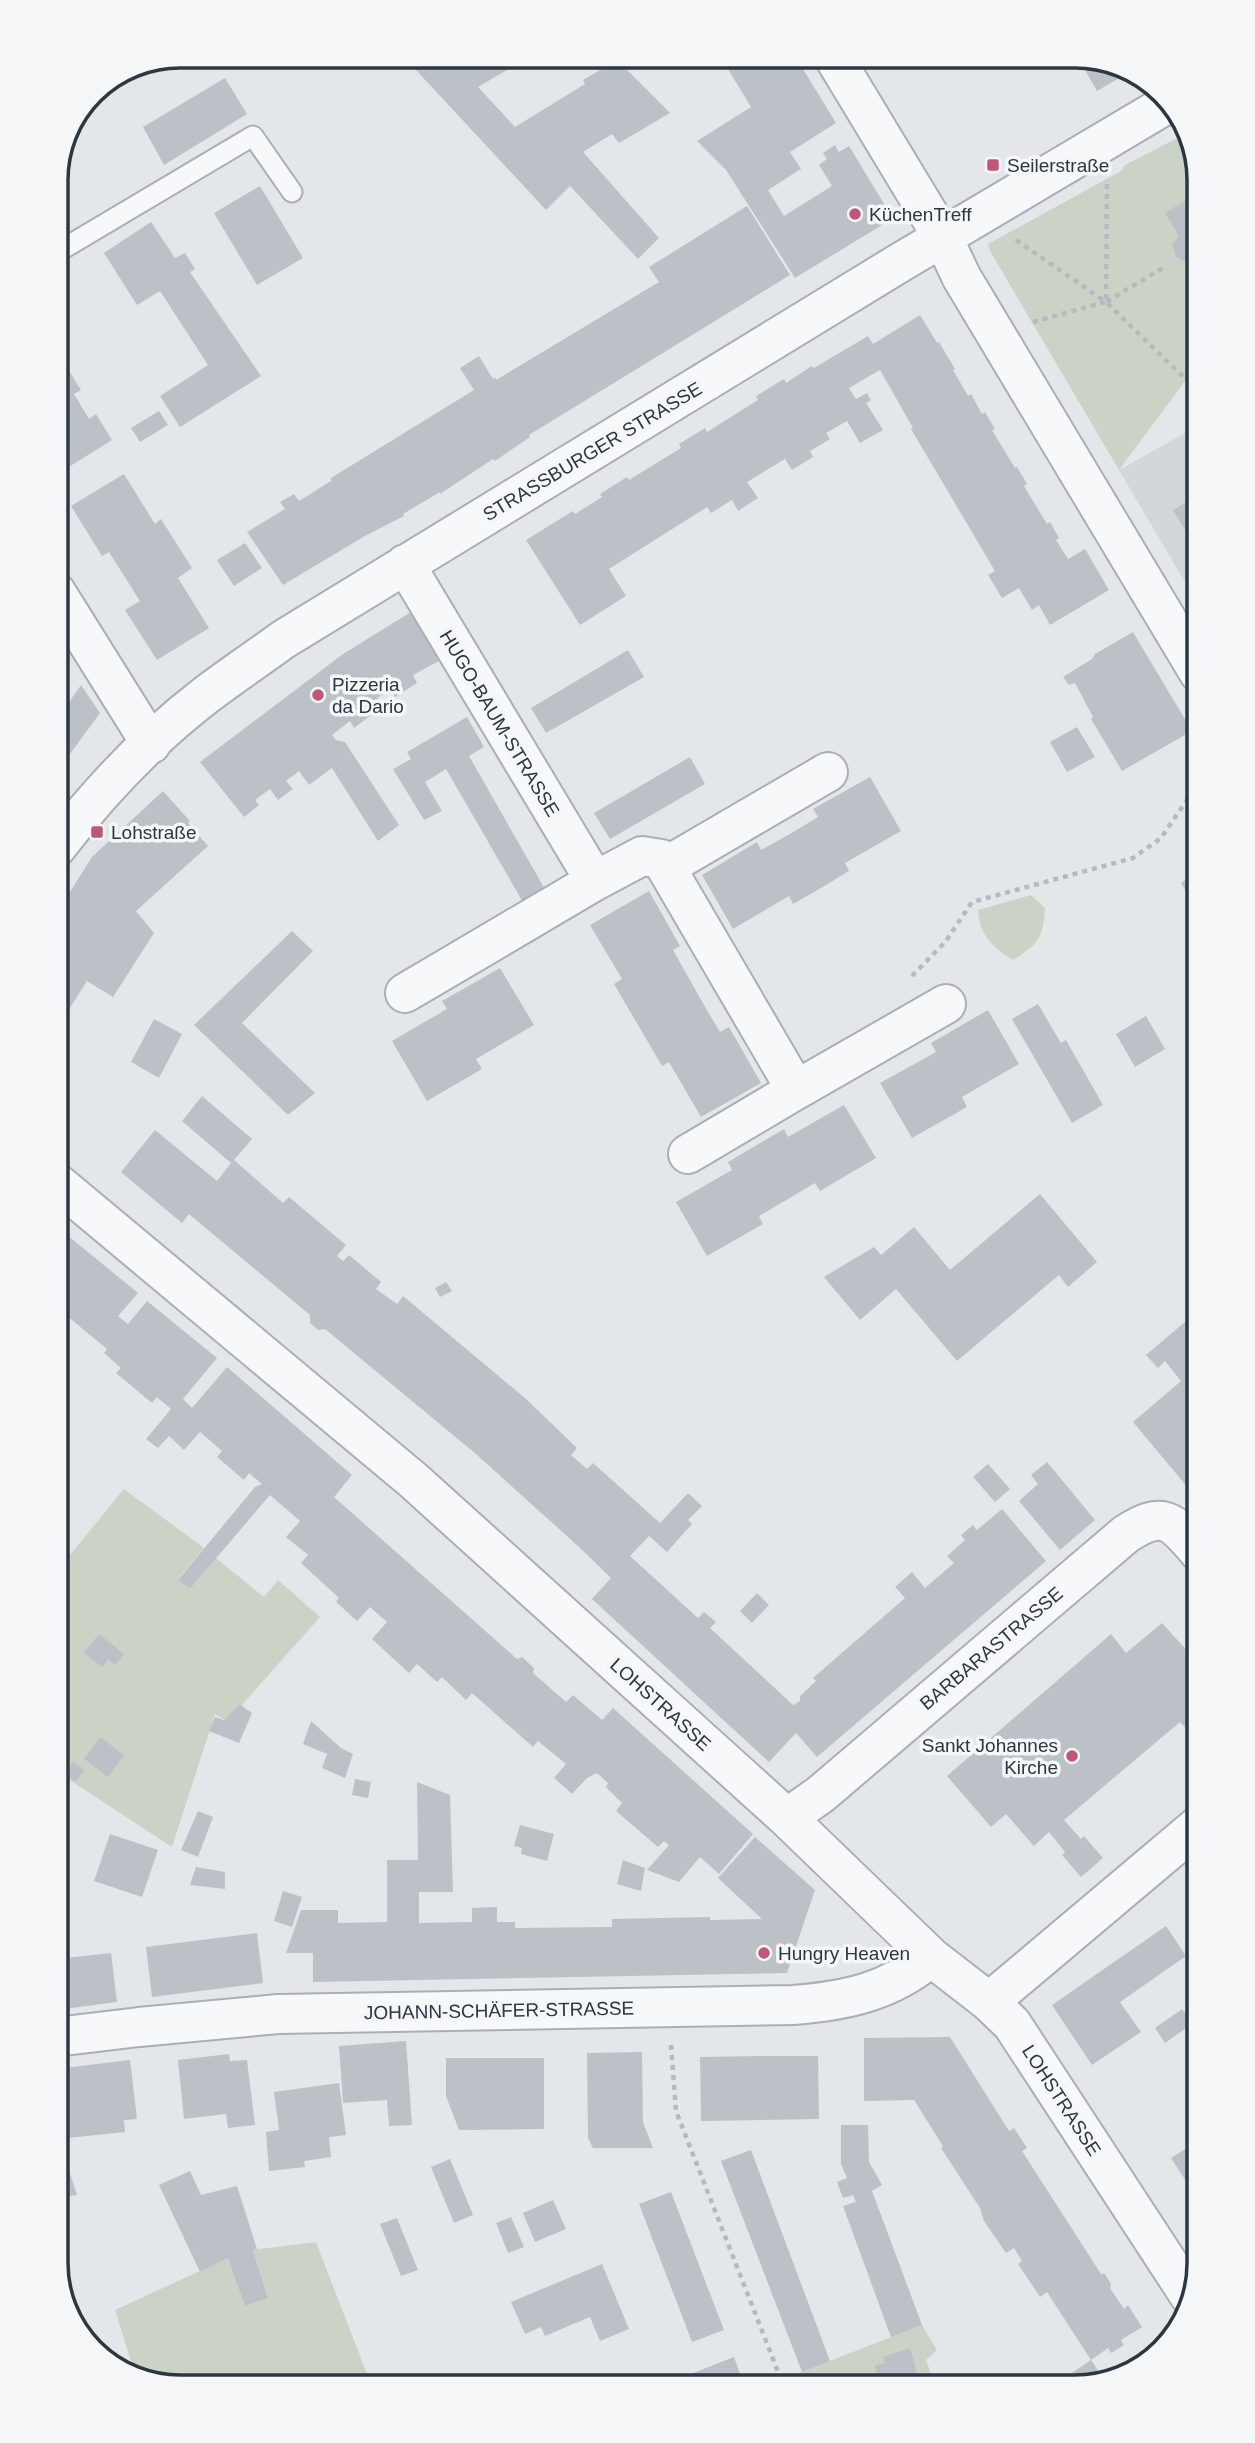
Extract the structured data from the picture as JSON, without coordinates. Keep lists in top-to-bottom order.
{
  "streets": {
    "street": [
      "STRASSBURGER STRASSE",
      "HUGO-BAUM-STRASSE",
      "BARBARASTRASSE",
      "LOHSTRASSE",
      "JOHANN-SCHÄFER-STRASSE"
    ]
  },
  "crossings": [
    ["STRASSBURGER STRASSE", "HUGO-BAUM-STRASSE"],
    ["BARBARASTRASSE", "LOHSTRASSE"],
    ["LOHSTRASSE", "JOHANN-SCHÄFER-STRASSE"]
  ],
  "places": {
    "transit": ["Seilerstraße", "Lohstraße"],
    "other": [
      "KüchenTreff",
      "Pizzeria da Dario",
      "Sankt Johannes Kirche",
      "Hungry Heaven"
    ]
  }
}
